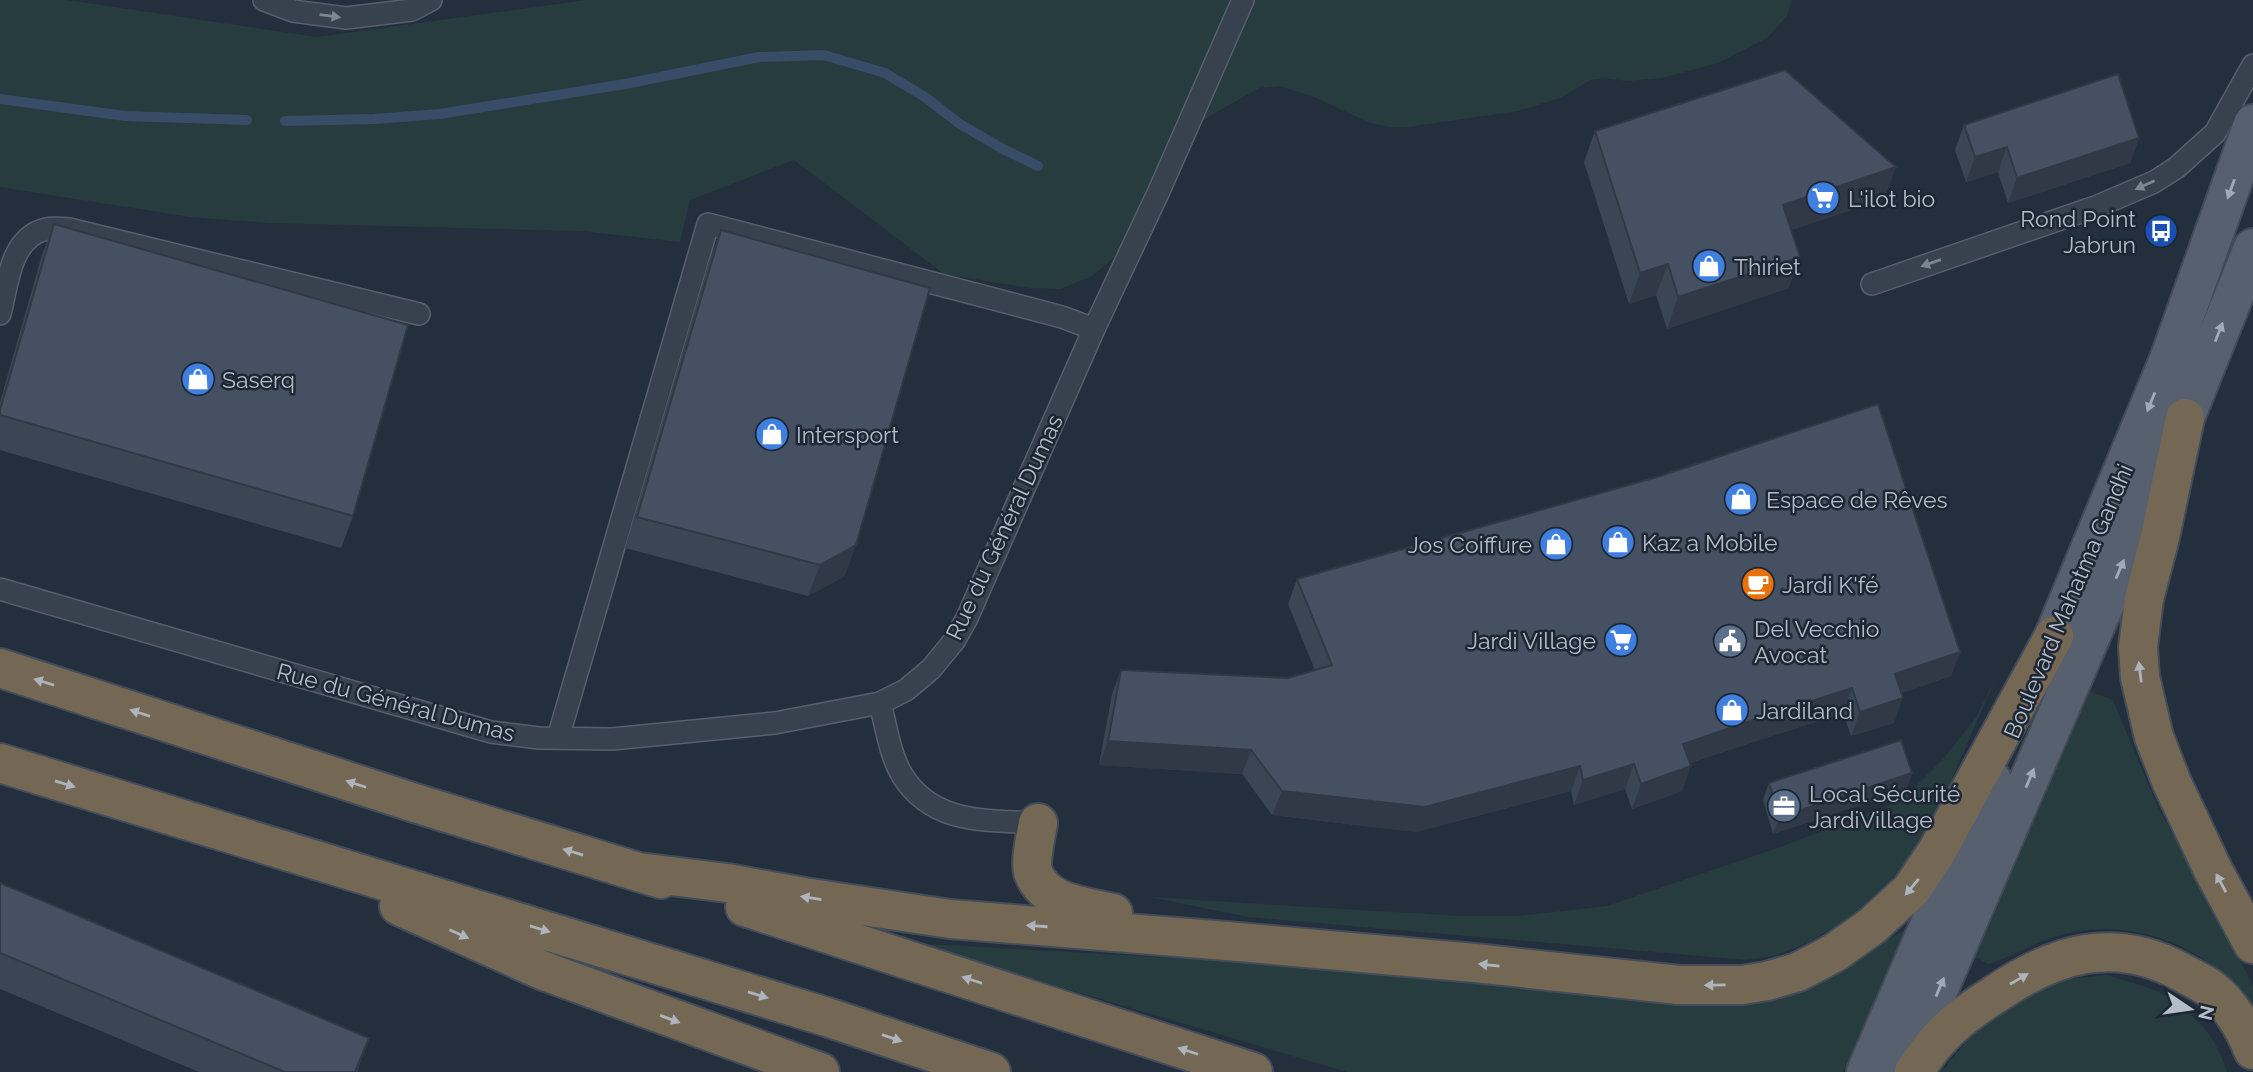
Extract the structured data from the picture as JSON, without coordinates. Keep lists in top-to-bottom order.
{
  "streets": {
    "main road": ["Boulevard Mahatma Gandhi"],
    "lane": ["Rue du Général Dumas"]
  },
  "places": {
    "supermarket": ["L'ilot bio", "Jardi Village"],
    "bus stop": ["Rond Point Jabrun"],
    "shop": [
      "Thiriet",
      "Saserq",
      "Intersport",
      "Espace de Rêves",
      "Kaz a Mobile",
      "Jos Coiffure",
      "Jardiland"
    ],
    "cafe": ["Jardi K'fé"],
    "public building": ["Del Vecchio Avocat"],
    "office": ["Local Sécurité JardiVillage"]
  },
  "north": "right"
}
